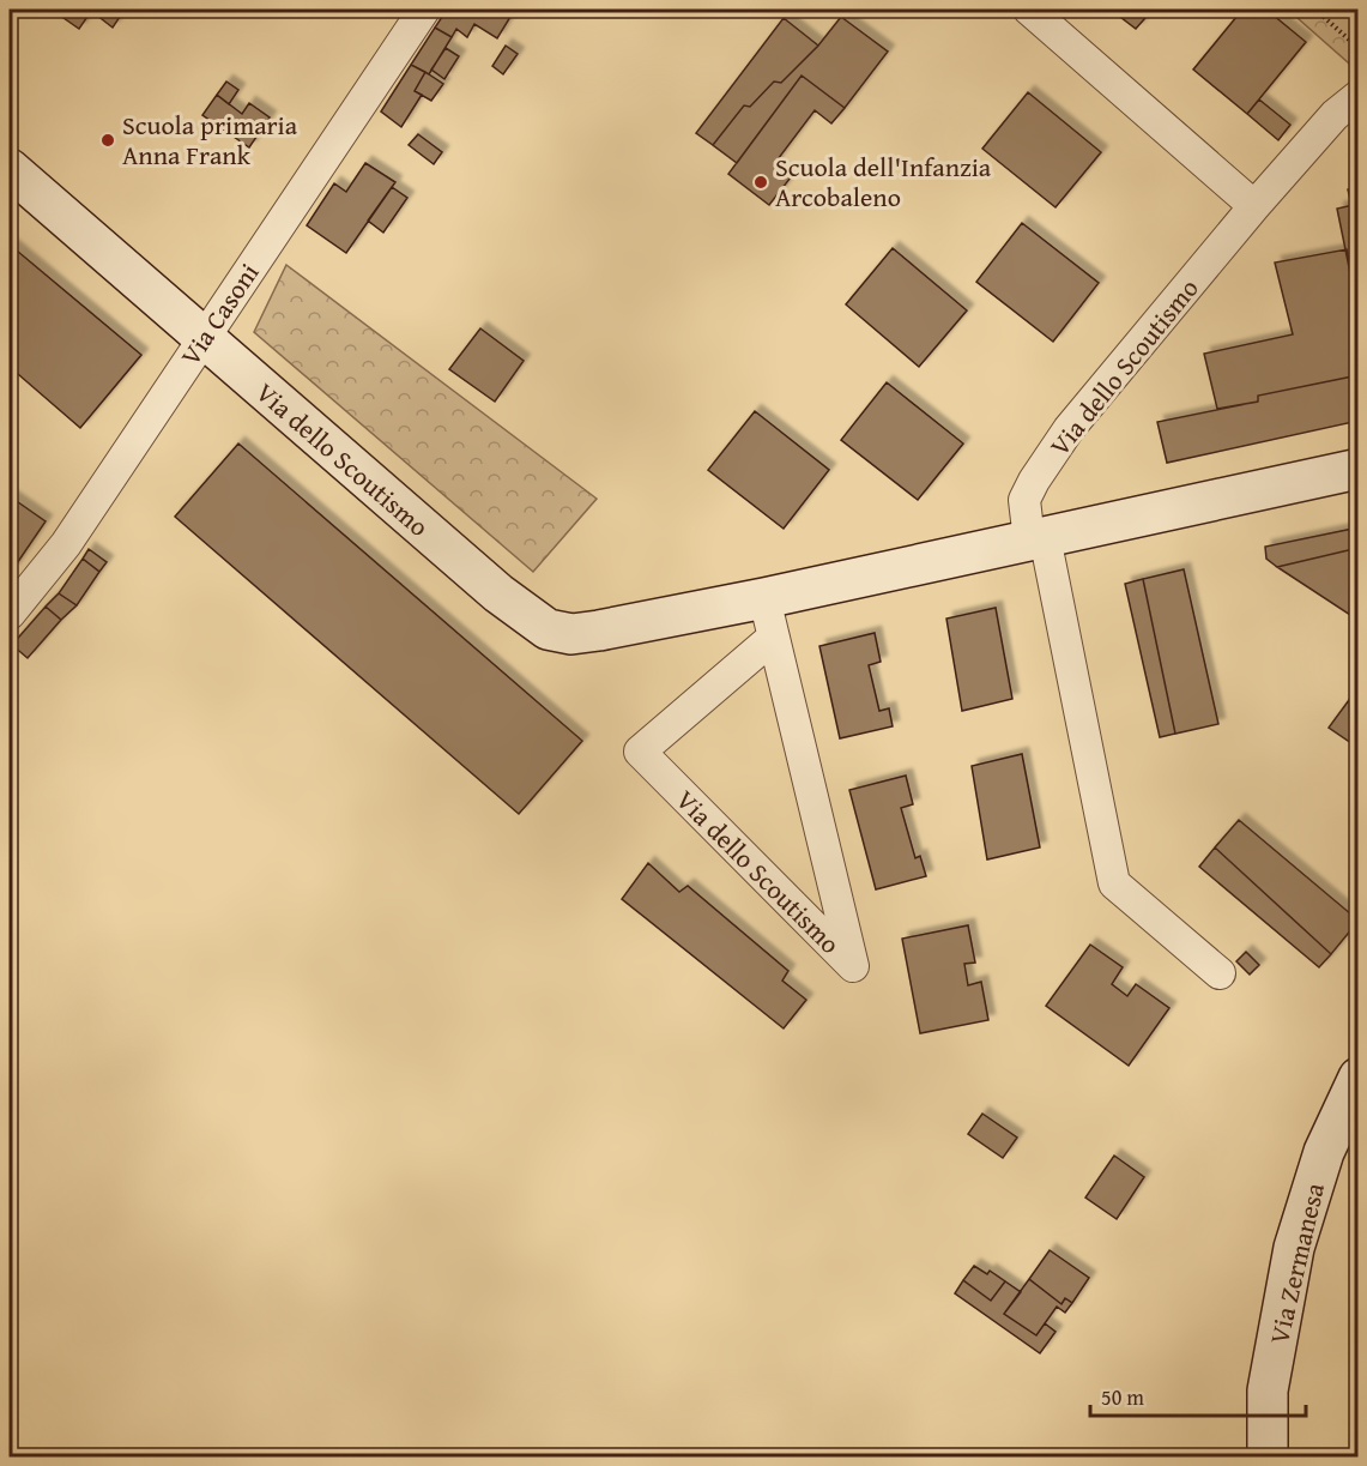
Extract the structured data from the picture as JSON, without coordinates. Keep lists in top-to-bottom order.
{
  "streets": {
    "street": ["Via Casoni", "Via dello Scoutismo", "Via Zermanesa"]
  },
  "crossings": [
    ["Via Casoni", "Via dello Scoutismo"]
  ],
  "places": ["Scuola primaria Anna Frank", "Scuola dell'Infanzia Arcobaleno"],
  "scale_bar": "50 m"
}
